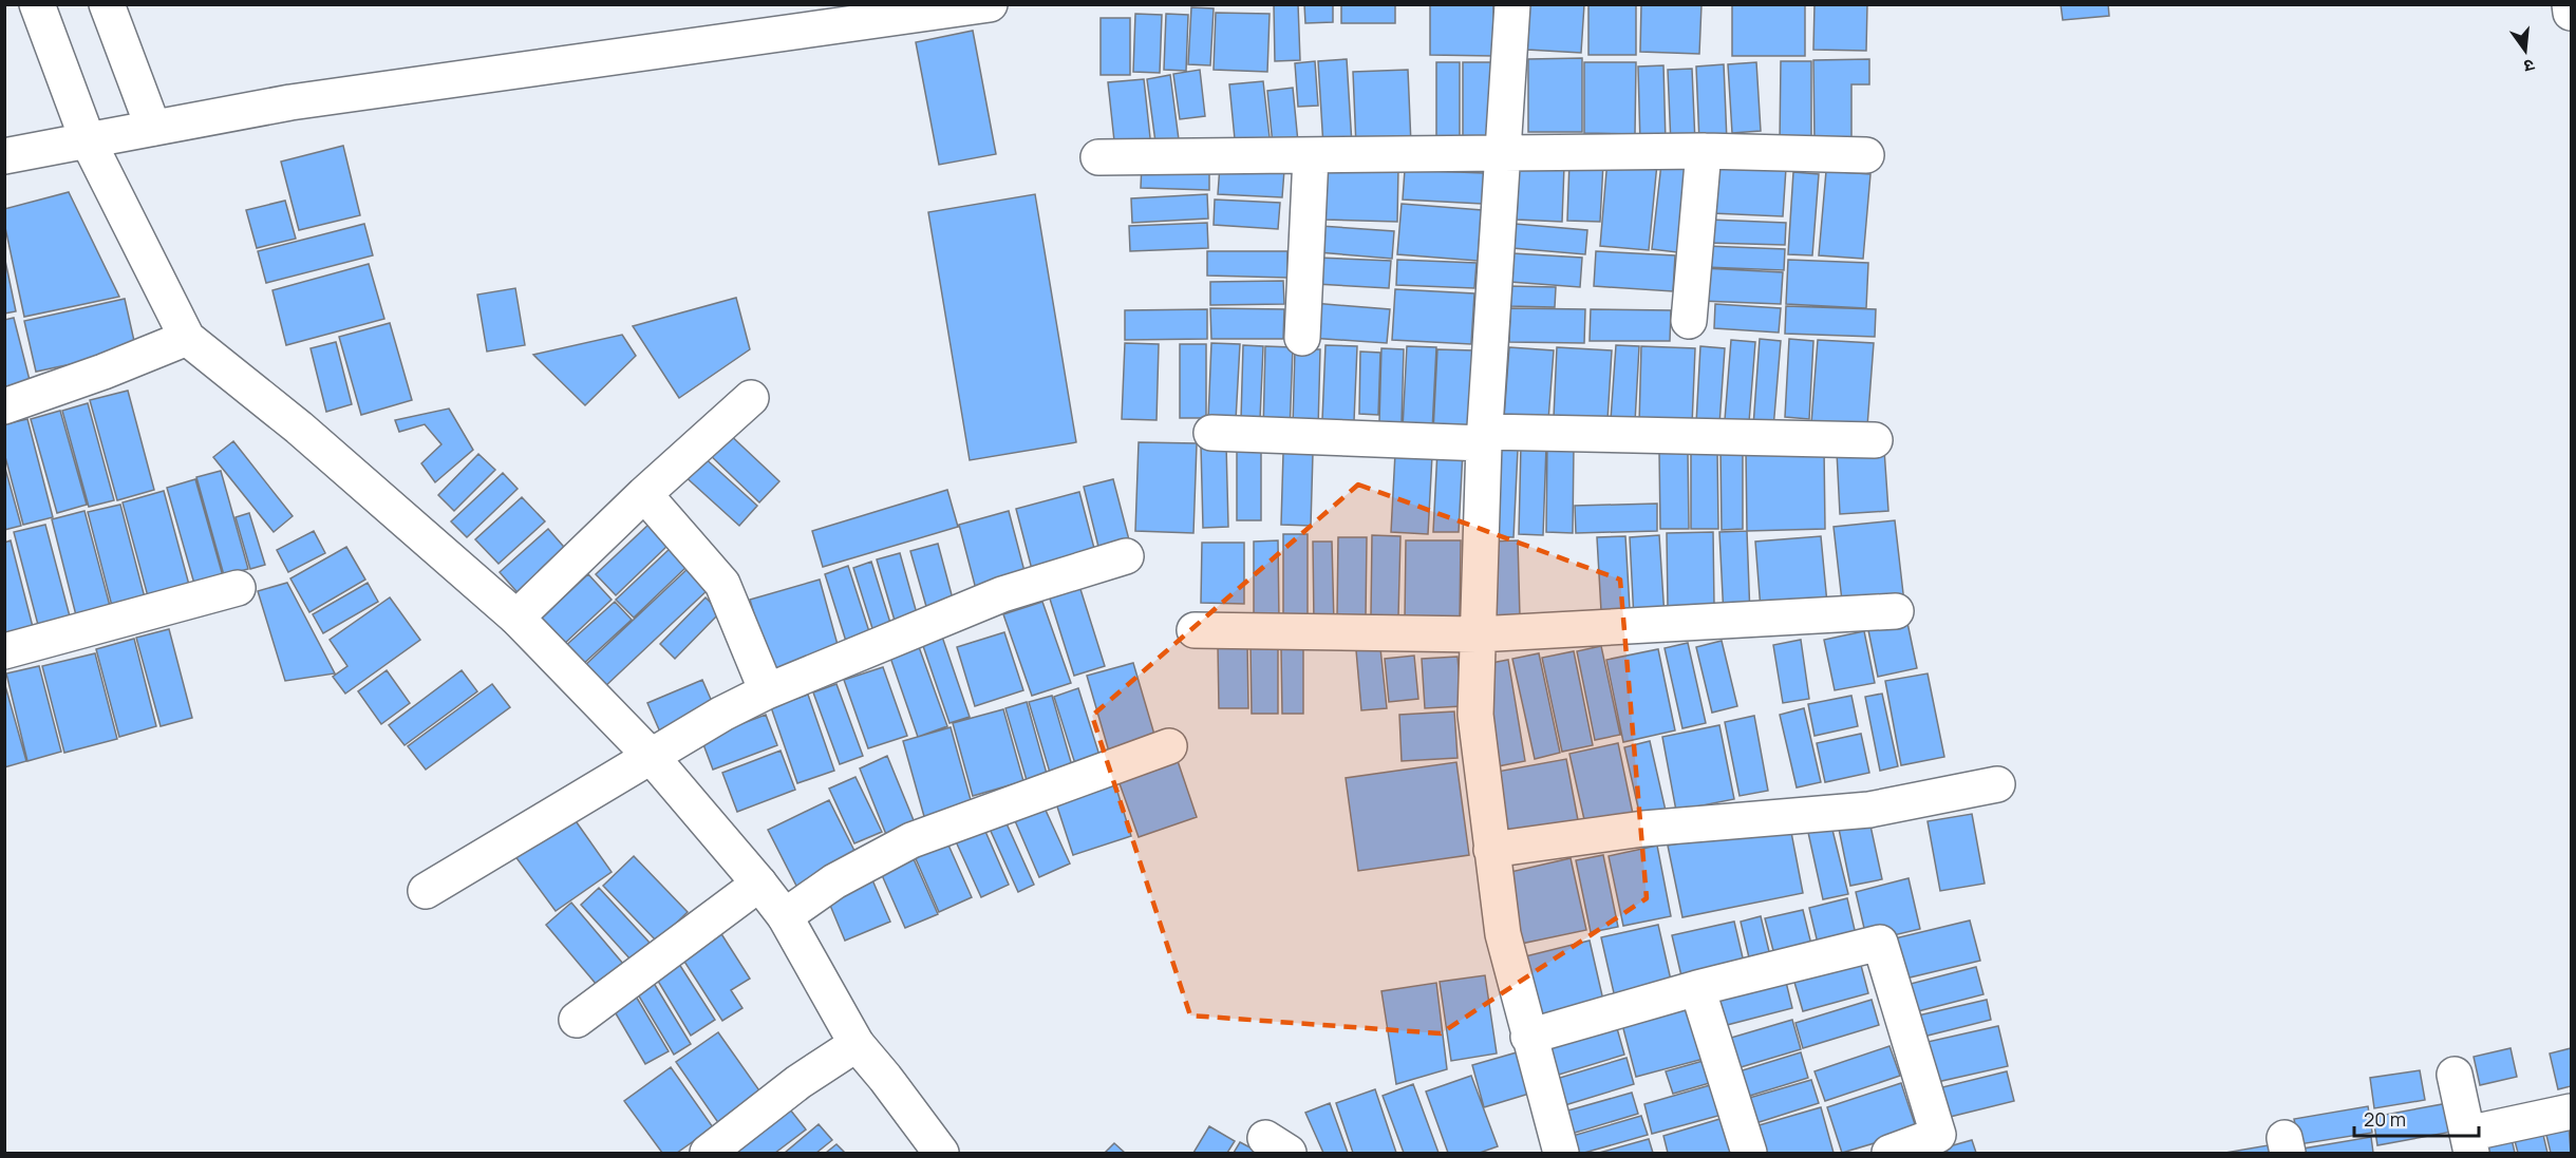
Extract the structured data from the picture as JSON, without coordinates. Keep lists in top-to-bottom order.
{
  "scale_bar": "20 m",
  "north": "bottom"
}
